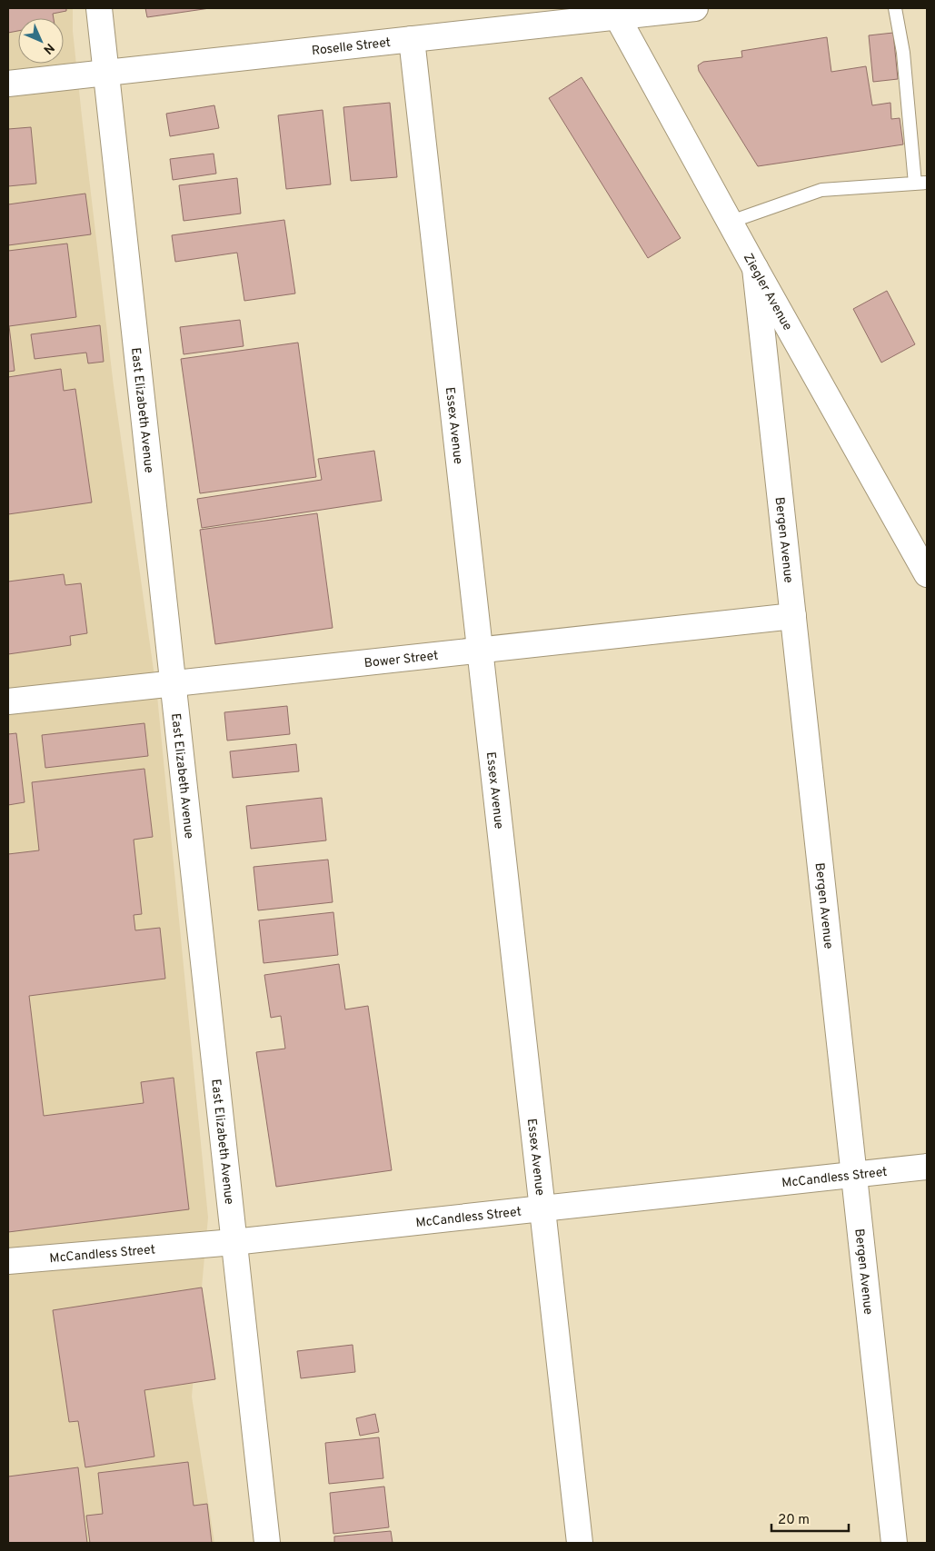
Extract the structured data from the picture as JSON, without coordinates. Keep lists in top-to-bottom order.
{
  "streets": {
    "street": [
      "Roselle Street",
      "Ziegler Avenue",
      "East Elizabeth Avenue",
      "Essex Avenue",
      "Bergen Avenue",
      "Bower Street",
      "McCandless Street"
    ]
  },
  "crossings": [
    ["Roselle Street", "Ziegler Avenue"],
    ["Roselle Street", "East Elizabeth Avenue"],
    ["Roselle Street", "Essex Avenue"],
    ["Ziegler Avenue", "Bergen Avenue"],
    ["East Elizabeth Avenue", "Bower Street"],
    ["East Elizabeth Avenue", "McCandless Street"],
    ["Essex Avenue", "Bower Street"],
    ["Essex Avenue", "McCandless Street"],
    ["Bergen Avenue", "Bower Street"],
    ["Bergen Avenue", "McCandless Street"]
  ],
  "scale_bar": "20 m",
  "north": "bottom right"
}
